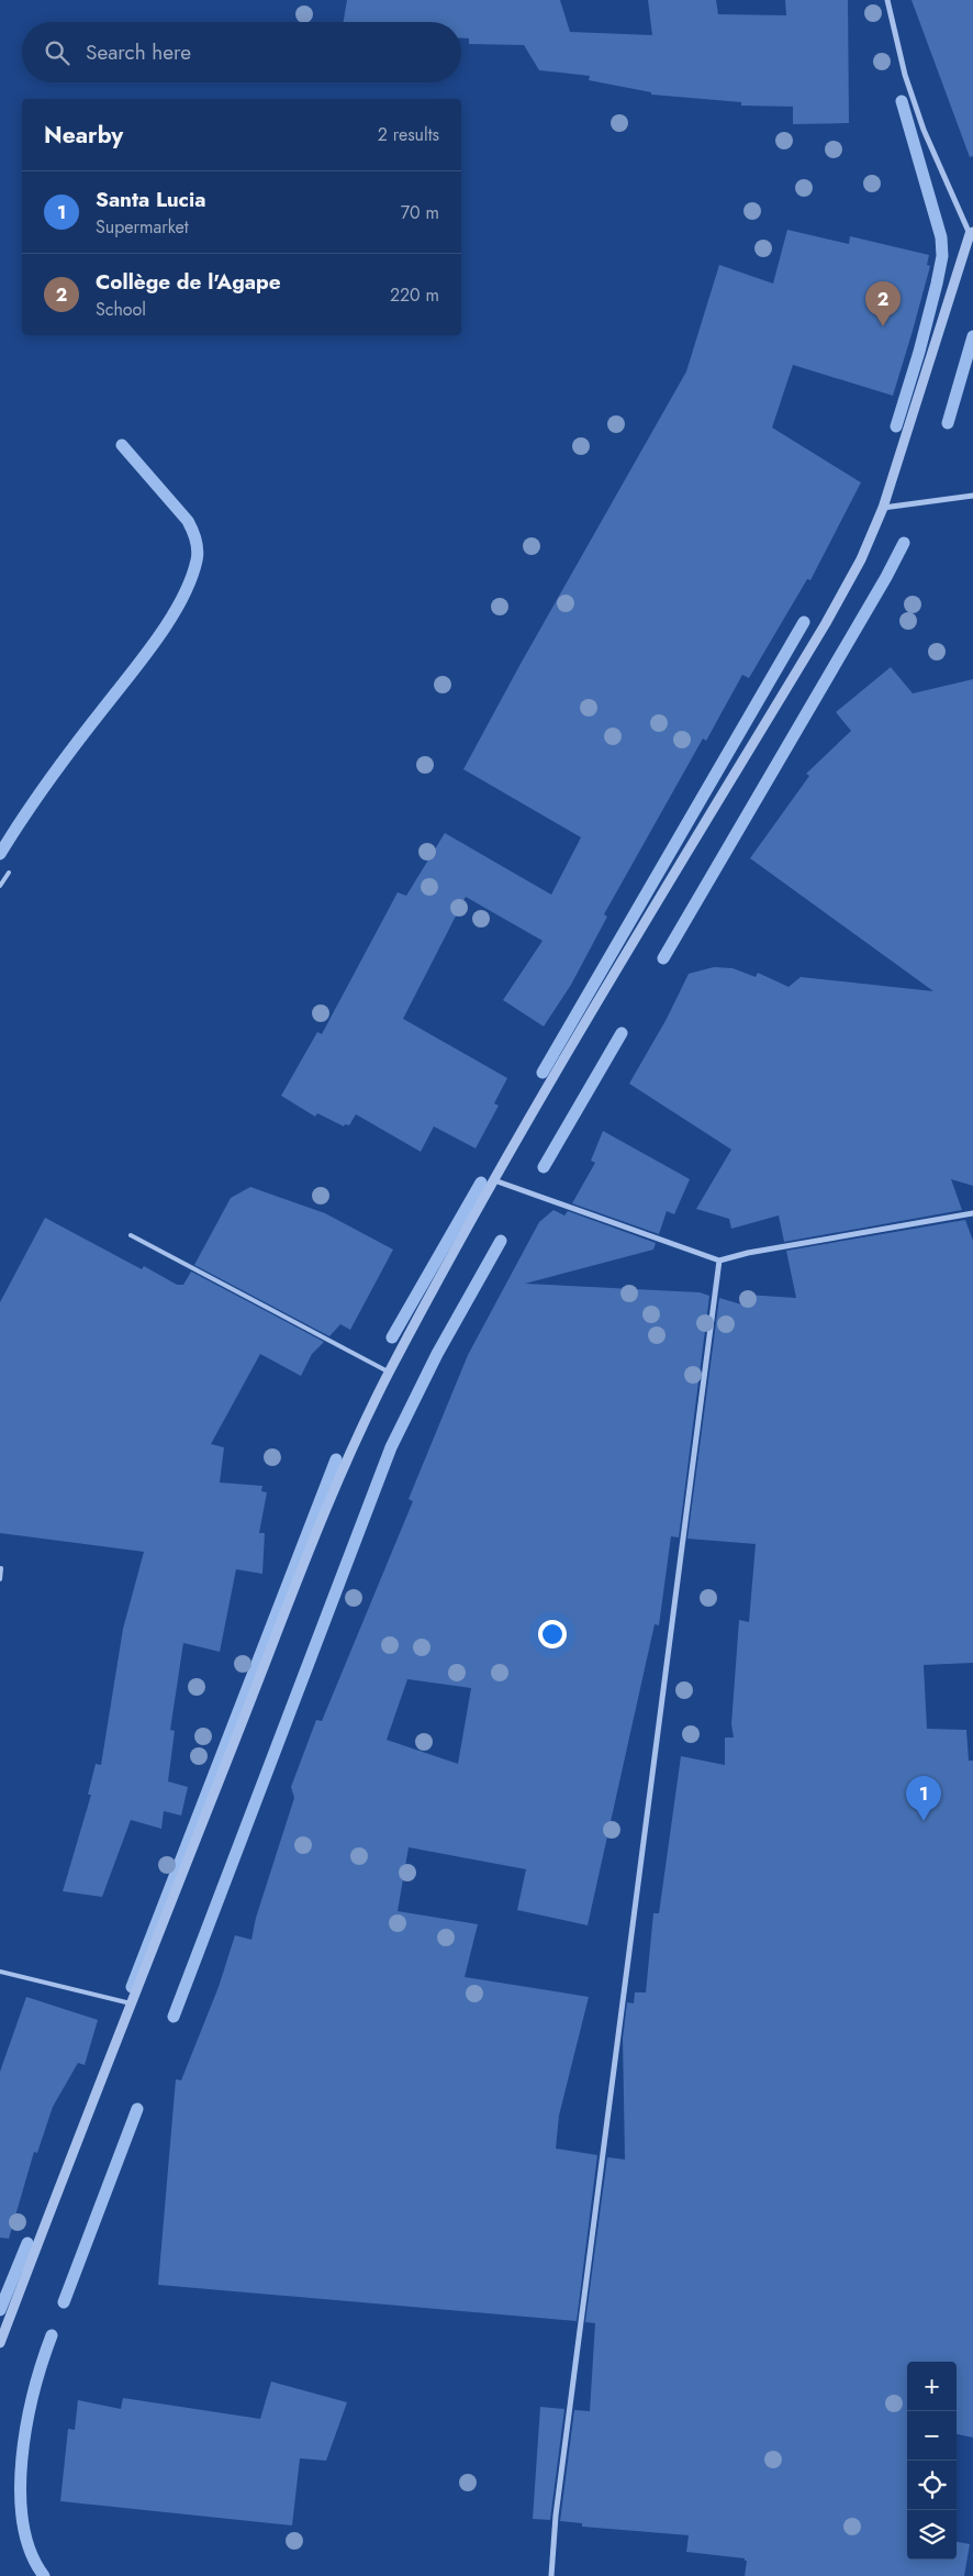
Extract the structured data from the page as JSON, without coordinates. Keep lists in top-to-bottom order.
{
  "page": {
    "search": "Search here",
    "heading": ["Nearby", "2 results"],
    "list": [
      {
        "mark": "1",
        "name": "Santa Lucia",
        "note": "Supermarket",
        "value": "70 m"
      },
      {
        "mark": "2",
        "name": "Collège de l'Agape",
        "note": "School",
        "value": "220 m"
      }
    ],
    "pins": ["2", "1"],
    "map_buttons": ["+", "−"]
  }
}
